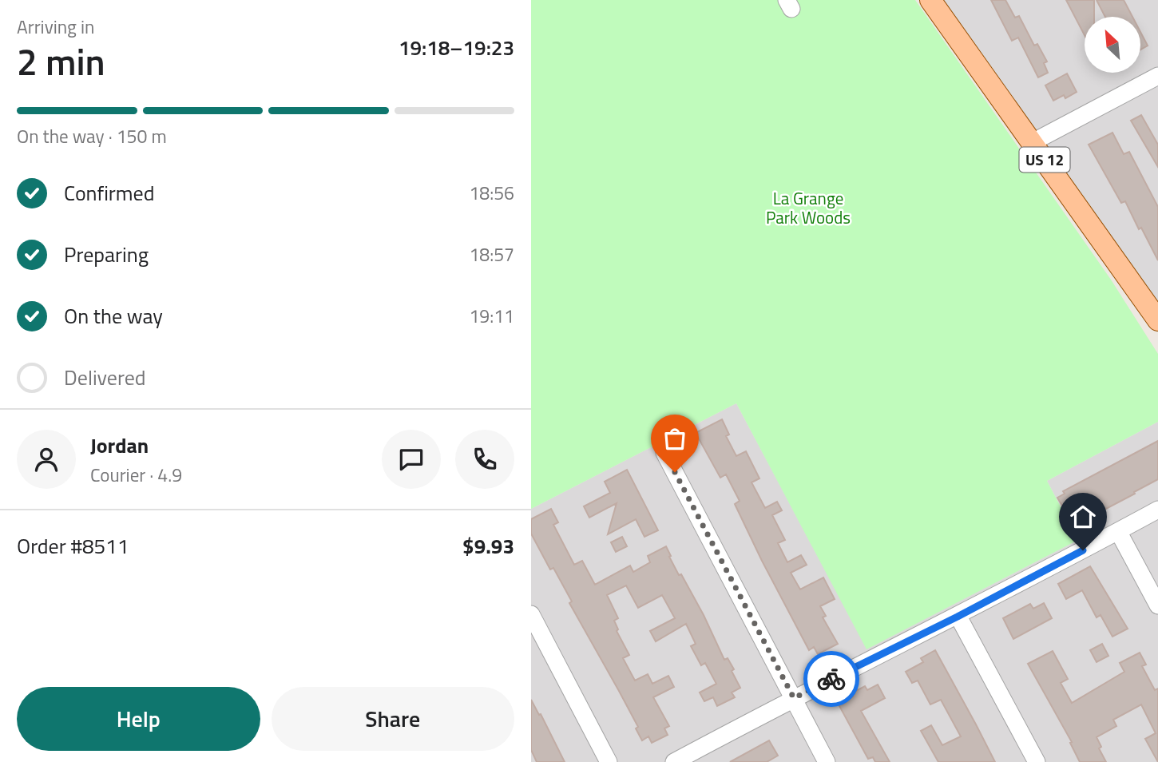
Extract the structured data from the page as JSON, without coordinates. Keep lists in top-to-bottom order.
{
  "streets": {
    "main road": ["US 12"]
  },
  "parks": ["La Grange Park Woods"],
  "north": "top left",
  "page": {
    "heading": ["2 min", "Arriving in", "19:18–19:23"],
    "panel": [
      "Jordan",
      "Courier · 4.9",
      "Order #8511",
      "$9.93"
    ],
    "bar": "On the way · 150 m",
    "list": [
      ["Confirmed", "18:56"],
      ["Preparing", "18:57"],
      ["On the way", "19:11"],
      "Delivered"
    ],
    "buttons": ["Help", "Share"]
  }
}
